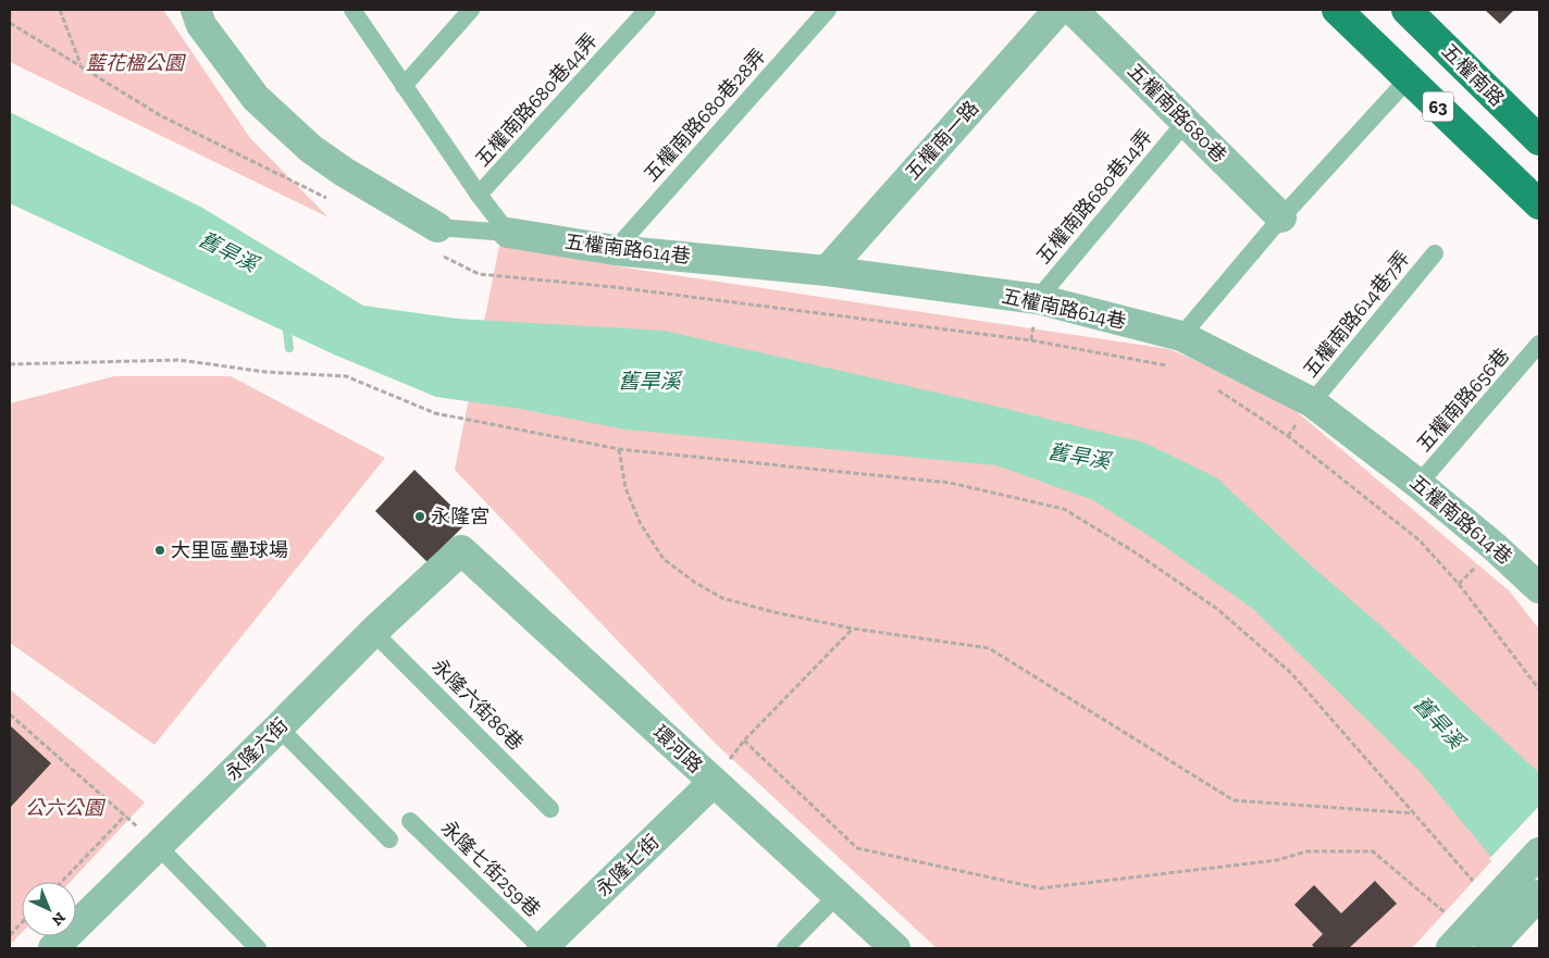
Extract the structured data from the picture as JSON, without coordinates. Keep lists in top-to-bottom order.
{
  "streets": {
    "main road": ["五權南路", "63"],
    "street": [
      "五權南路680巷",
      "五權南一路",
      "五權南路614巷",
      "永隆六街",
      "環河路",
      "永隆七街"
    ],
    "lane": [
      "五權南路680巷44弄",
      "五權南路680巷28弄",
      "五權南路680巷14弄",
      "五權南路614巷7弄",
      "五權南路656巷",
      "永隆六街86巷",
      "永隆七街259巷"
    ]
  },
  "crossings": [
    ["五權南路680巷", "五權南路680巷14弄"],
    ["五權南路680巷28弄", "五權南路614巷"],
    ["五權南一路", "五權南路614巷"],
    ["五權南路680巷14弄", "五權南路614巷"],
    ["五權南路614巷", "五權南路614巷7弄"],
    ["五權南路614巷", "五權南路656巷"],
    ["永隆六街86巷", "永隆六街"],
    ["永隆六街", "環河路"],
    ["環河路", "永隆七街"],
    ["永隆七街", "永隆七街259巷"]
  ],
  "water": ["舊旱溪"],
  "parks": ["藍花楹公園", "公六公園"],
  "places": ["永隆宮", "大里區壘球場"],
  "north": "bottom right"
}
